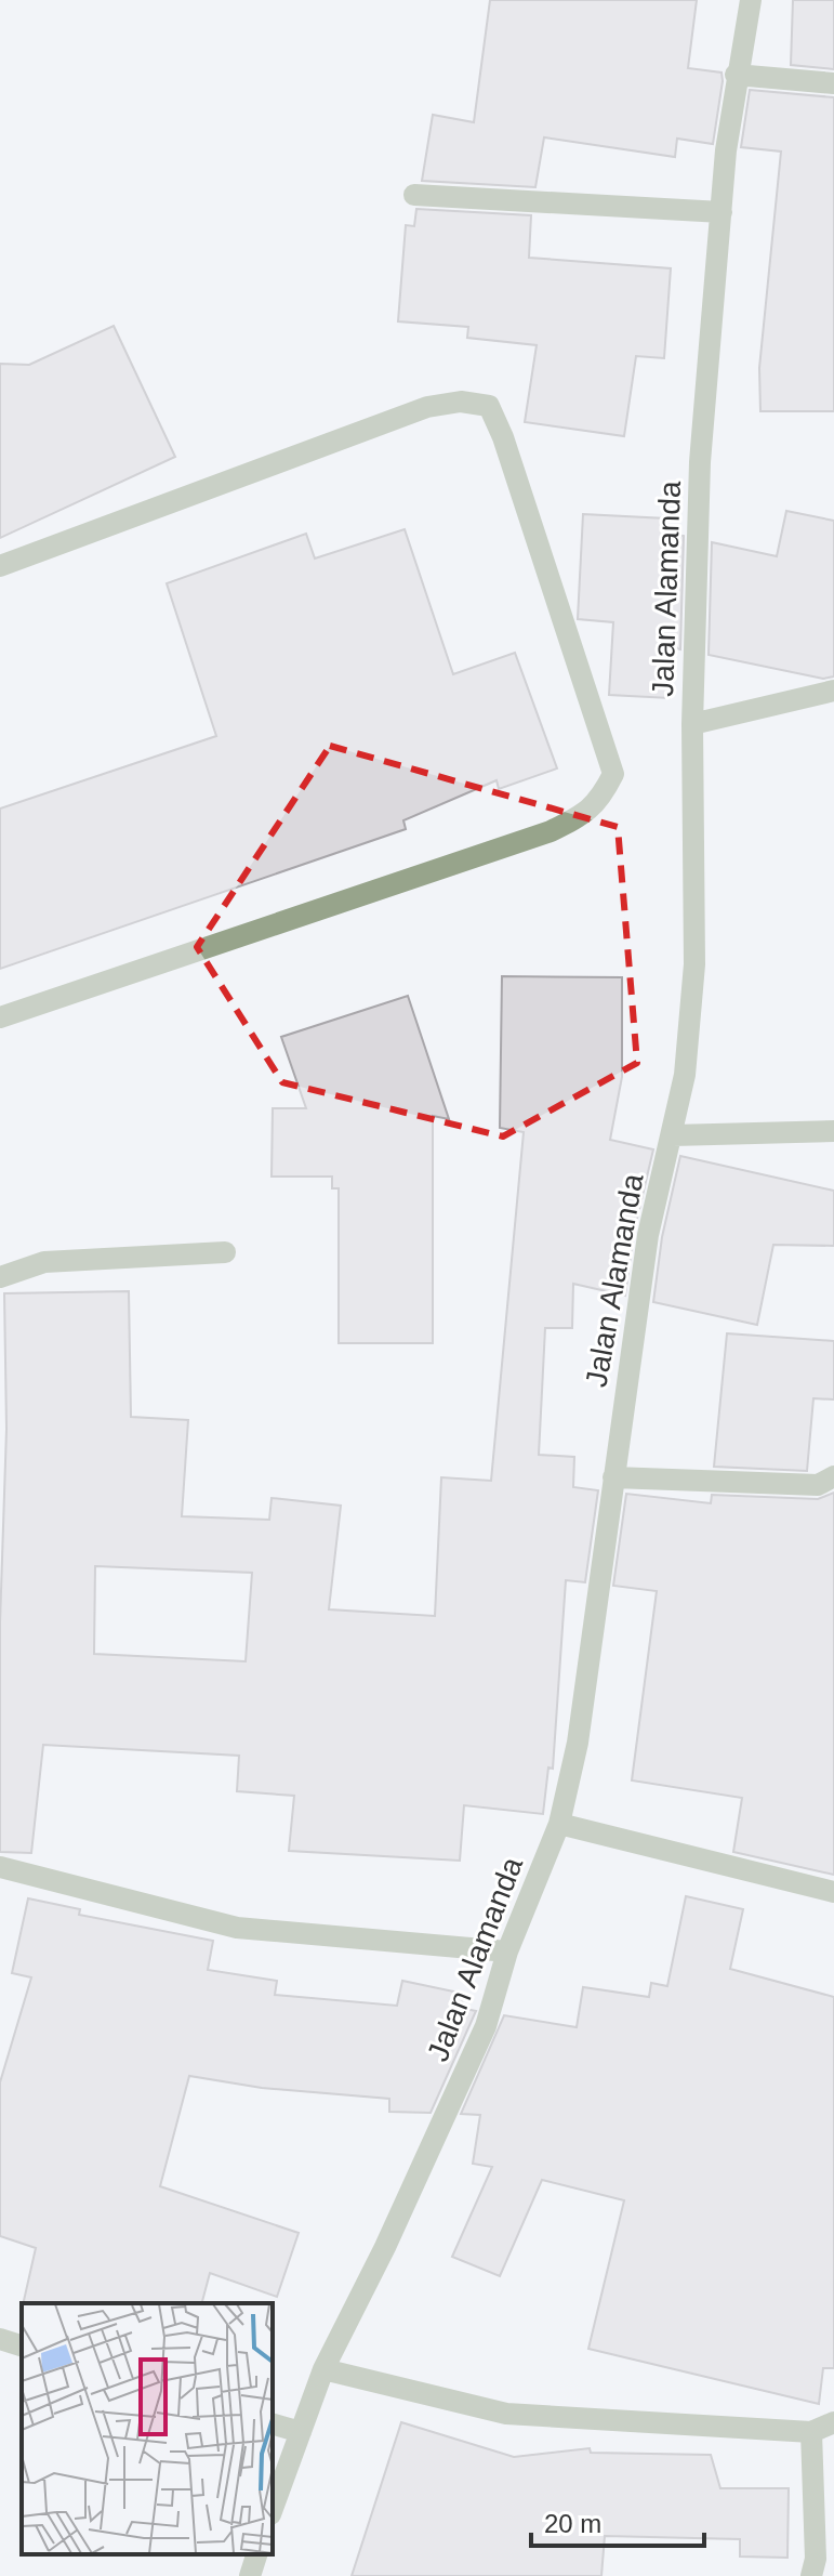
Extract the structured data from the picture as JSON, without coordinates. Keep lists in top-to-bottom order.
{
  "streets": {
    "street": ["Jalan Alamanda"]
  },
  "scale_bar": "20 m"
}
